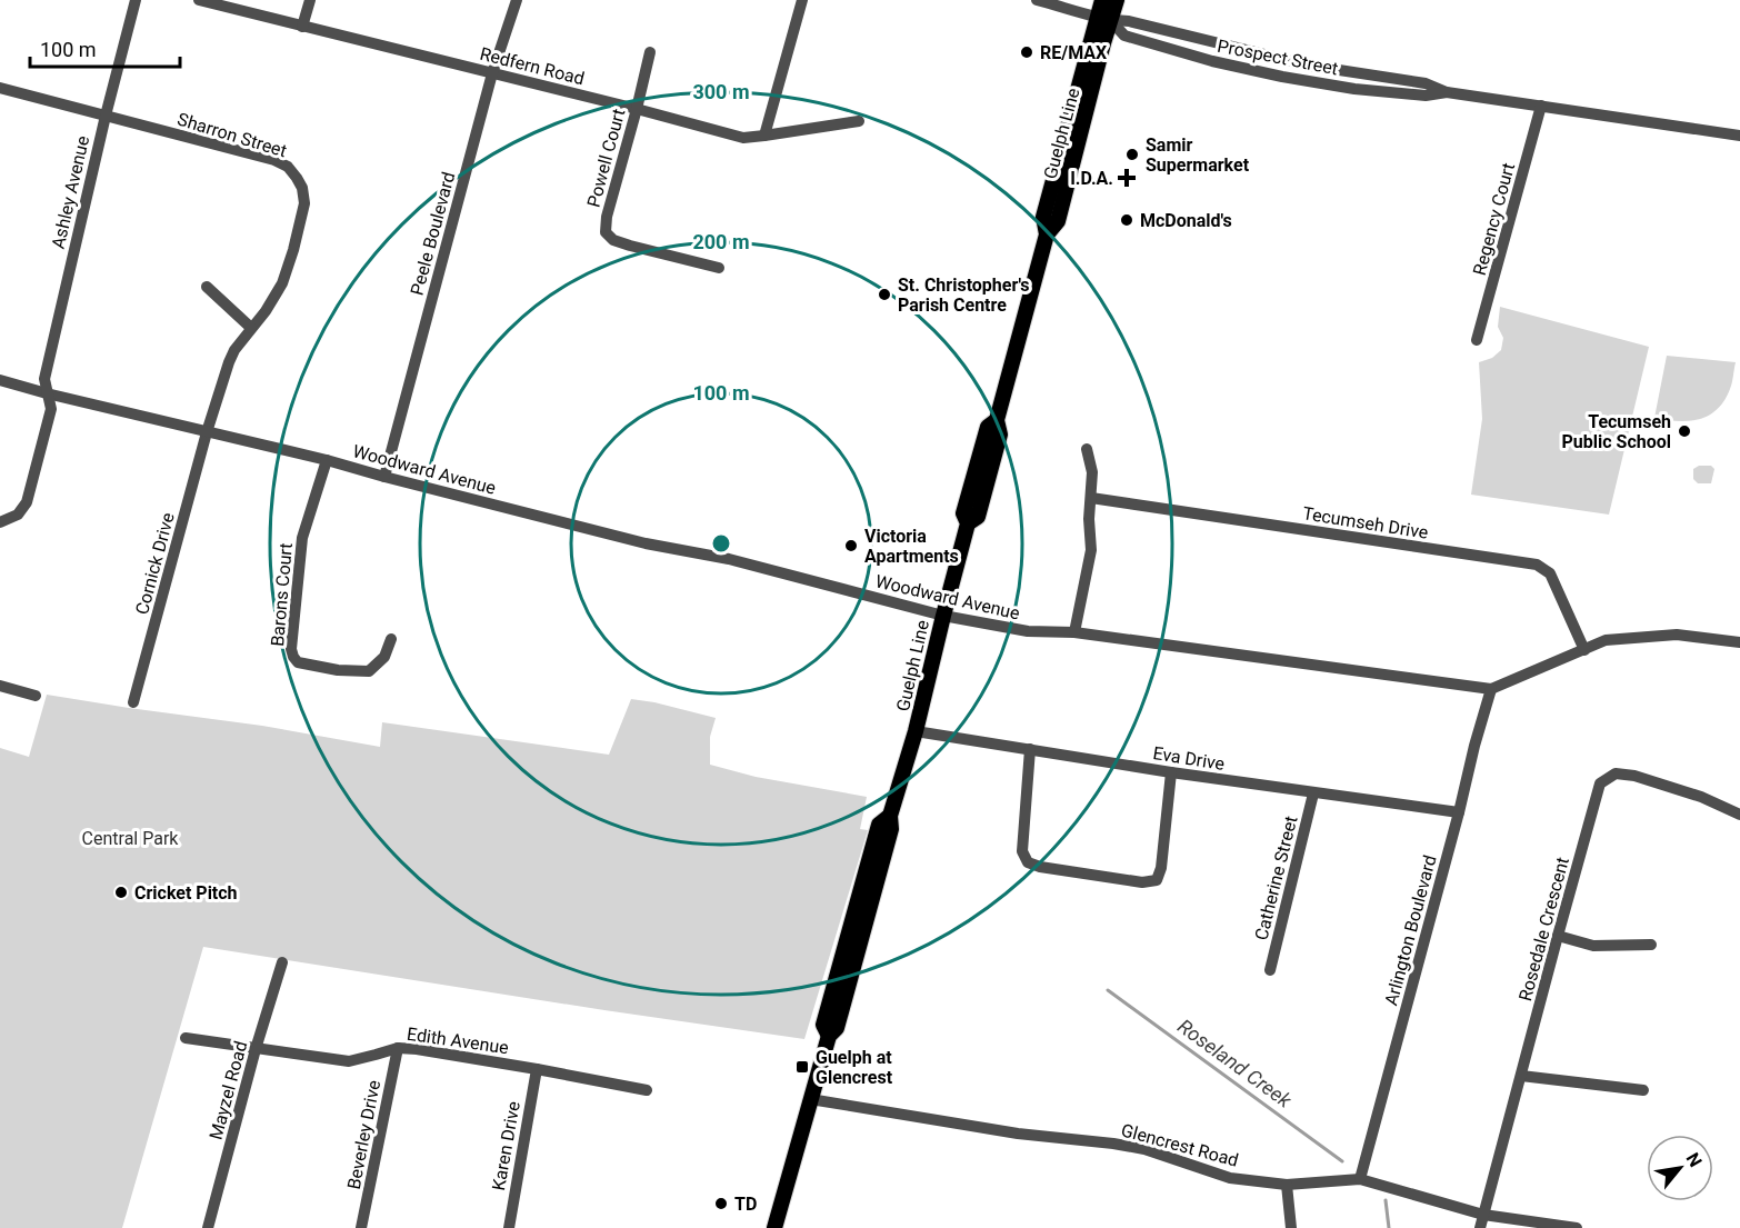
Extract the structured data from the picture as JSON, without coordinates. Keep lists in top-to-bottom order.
{
  "streets": {
    "main road": ["Guelph Line"],
    "street": [
      "Prospect Street",
      "Redfern Road",
      "Sharron Street",
      "Powell Court",
      "Ashley Avenue",
      "Regency Court",
      "Peele Boulevard",
      "Woodward Avenue",
      "Tecumseh Drive",
      "Cornick Drive",
      "Barons Court",
      "Eva Drive",
      "Catherine Street",
      "Rosedale Crescent",
      "Arlington Boulevard",
      "Edith Avenue",
      "Mayzel Road",
      "Beverley Drive",
      "Glencrest Road",
      "Karen Drive"
    ]
  },
  "crossings": [
    ["Prospect Street", "Guelph Line"],
    ["Prospect Street", "Regency Court"],
    ["Redfern Road", "Powell Court"],
    ["Redfern Road", "Peele Boulevard"],
    ["Guelph Line", "Woodward Avenue"],
    ["Guelph Line", "Eva Drive"],
    ["Guelph Line", "Glencrest Road"],
    ["Sharron Street", "Ashley Avenue"],
    ["Sharron Street", "Woodward Avenue"],
    ["Sharron Street", "Cornick Drive"],
    ["Ashley Avenue", "Woodward Avenue"],
    ["Peele Boulevard", "Woodward Avenue"],
    ["Woodward Avenue", "Cornick Drive"],
    ["Woodward Avenue", "Barons Court"],
    ["Woodward Avenue", "Arlington Boulevard"],
    ["Eva Drive", "Catherine Street"],
    ["Eva Drive", "Arlington Boulevard"],
    ["Rosedale Crescent", "Glencrest Road"],
    ["Arlington Boulevard", "Glencrest Road"],
    ["Edith Avenue", "Mayzel Road"],
    ["Edith Avenue", "Beverley Drive"],
    ["Edith Avenue", "Karen Drive"]
  ],
  "water": ["Roseland Creek"],
  "parks": ["Central Park"],
  "places": {
    "other": [
      "RE/MAX",
      "Samir Supermarket",
      "McDonald's",
      "St. Christopher's Parish Centre",
      "Tecumseh Public School",
      "Victoria Apartments",
      "Cricket Pitch",
      "TD"
    ],
    "health": ["I.D.A."],
    "transit": ["Guelph at Glencrest"]
  },
  "scale_bar": "100 m",
  "north": "top right",
  "rings": ["300 m", "200 m", "100 m"]
}
